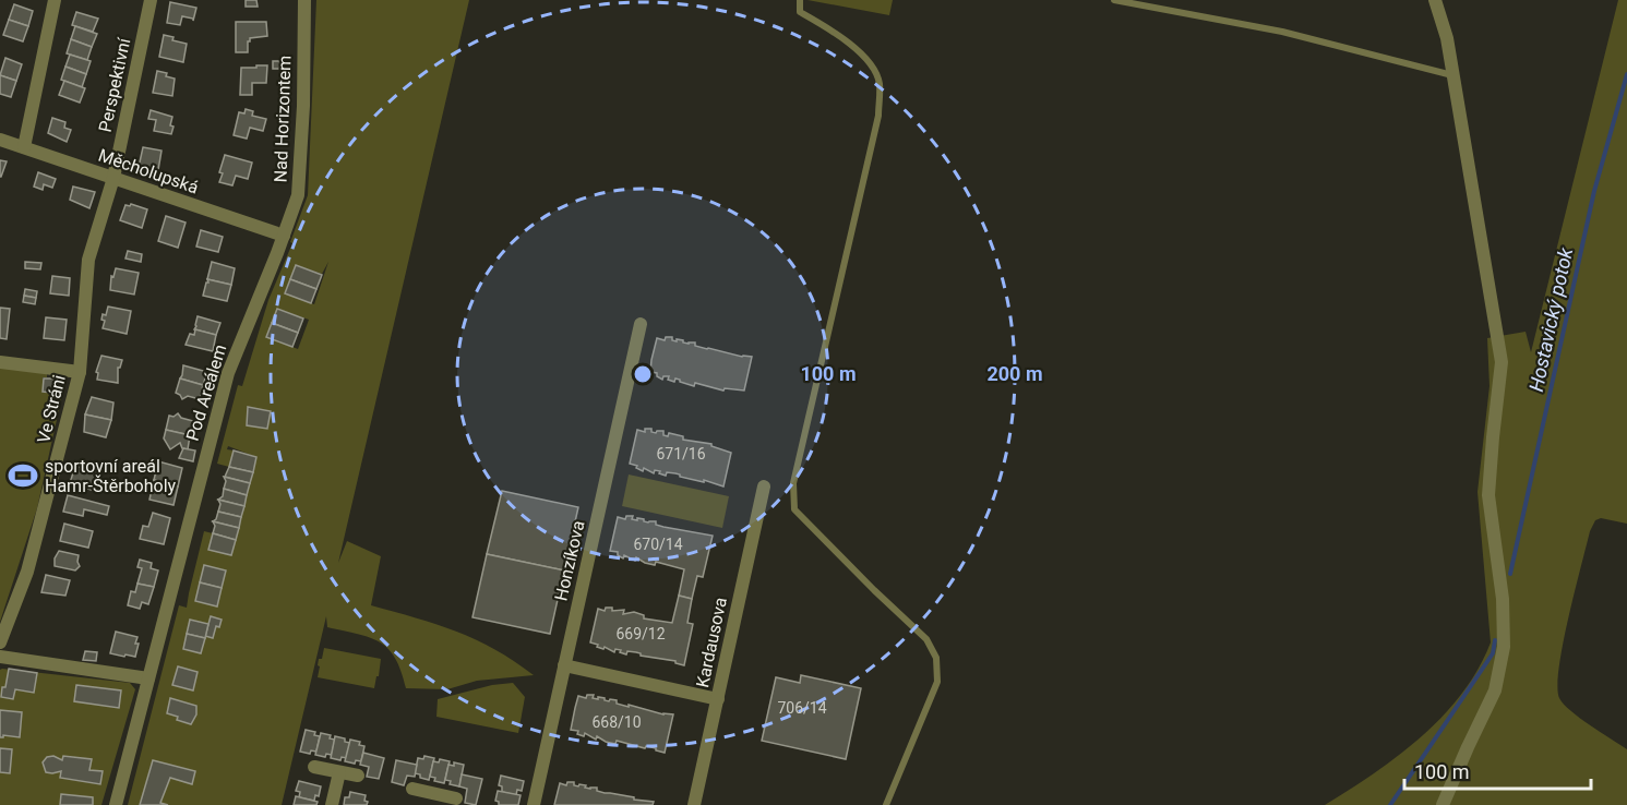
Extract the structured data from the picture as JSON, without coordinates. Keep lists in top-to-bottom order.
{
  "streets": {
    "street": [
      "Perspektivní",
      "Nad Horizontem",
      "Měcholupská",
      "Pod Areálem",
      "Ve Stráni",
      "Honzíkova",
      "Kardausova"
    ]
  },
  "crossings": [
    ["Perspektivní", "Měcholupská"],
    ["Perspektivní", "Ve Stráni"],
    ["Nad Horizontem", "Měcholupská"],
    ["Nad Horizontem", "Pod Areálem"],
    ["Měcholupská", "Pod Areálem"],
    ["Měcholupská", "Ve Stráni"]
  ],
  "water": ["Hostavický potok"],
  "places": {
    "sports": ["sportovní areál Hamr-Štěrboholy"]
  },
  "house_numbers": [
    "671/16",
    "670/14",
    "669/12",
    "706/14",
    "668/10"
  ],
  "scale_bar": "100 m",
  "rings": ["100 m", "200 m"]
}
